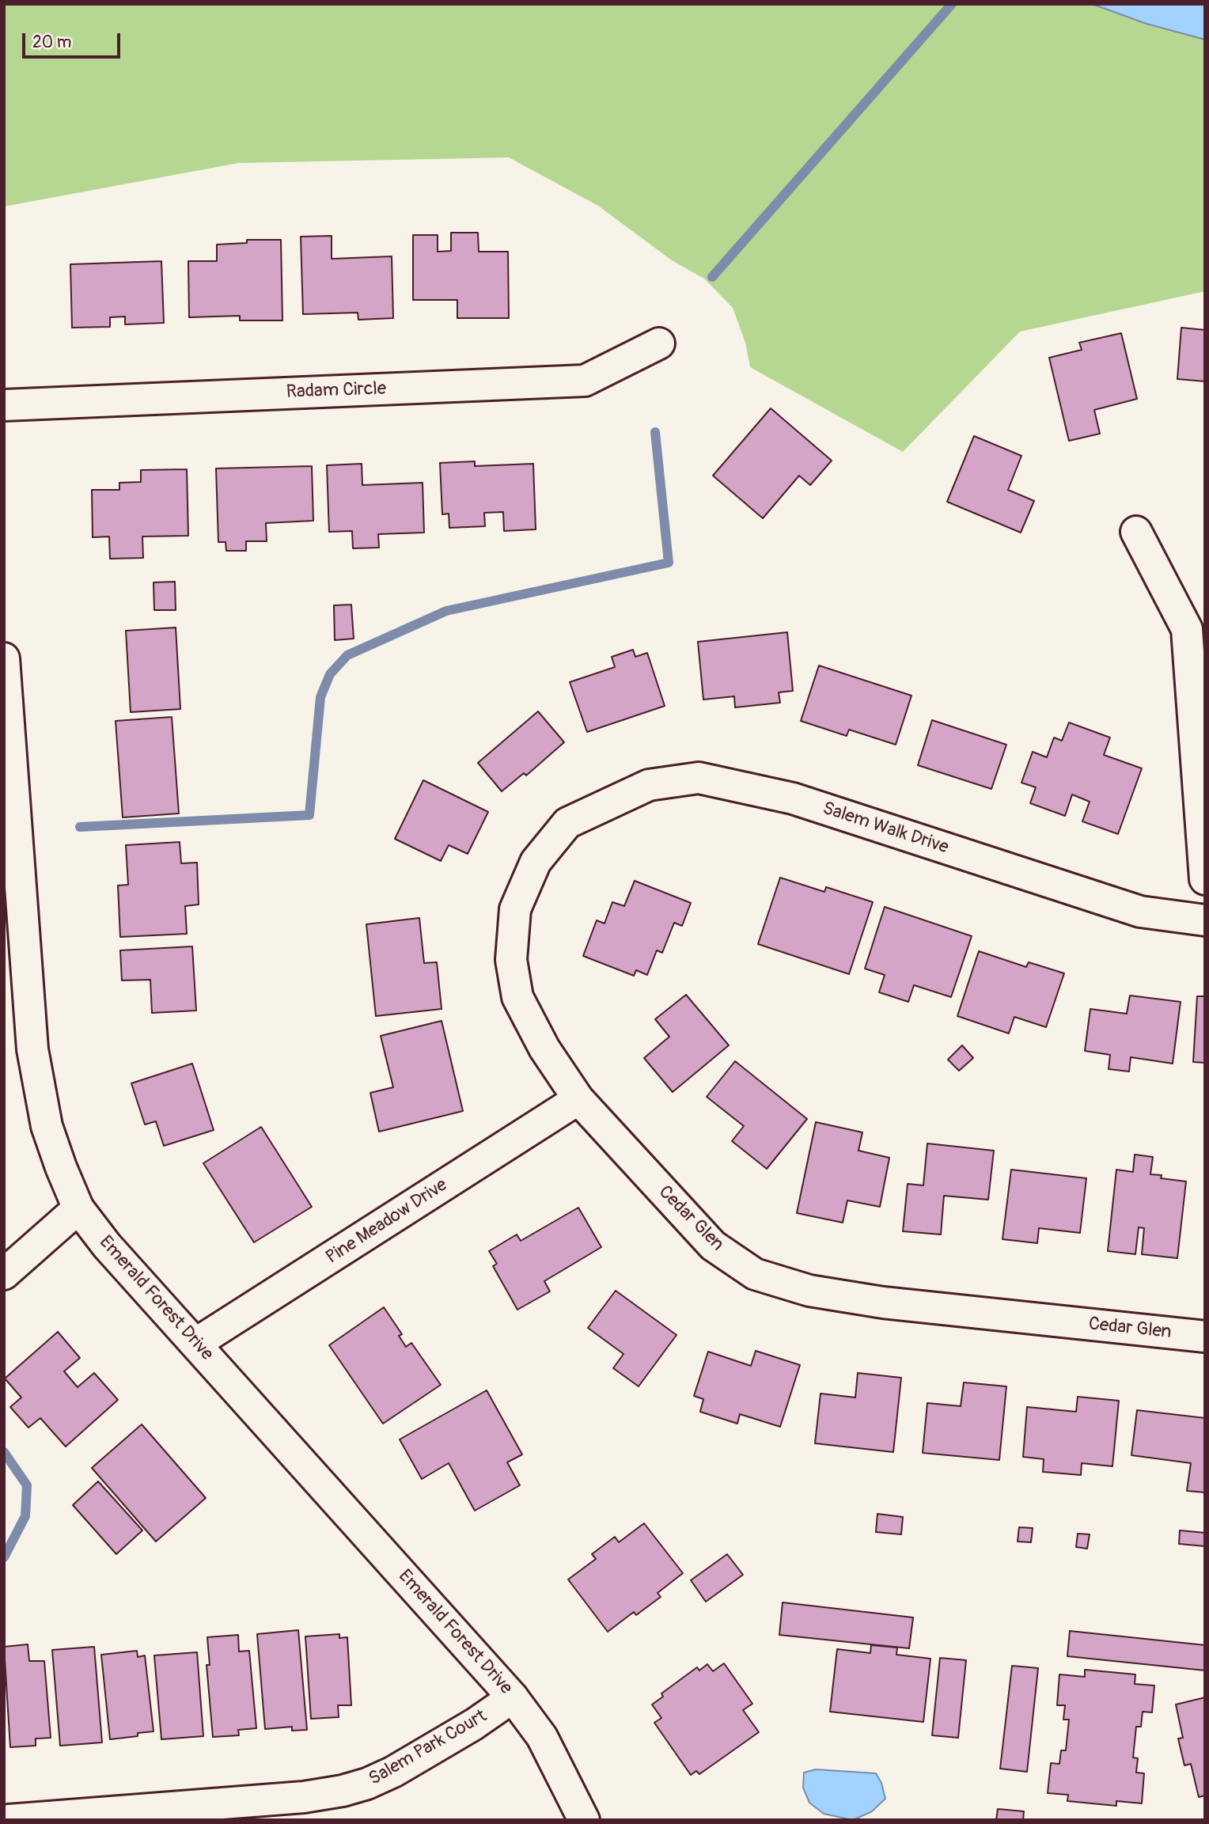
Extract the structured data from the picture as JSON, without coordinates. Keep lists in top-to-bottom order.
{
  "streets": {
    "street": [
      "Radam Circle",
      "Salem Walk Drive",
      "Cedar Glen",
      "Pine Meadow Drive",
      "Emerald Forest Drive",
      "Salem Park Court"
    ]
  },
  "crossings": [
    ["Salem Walk Drive", "Cedar Glen"],
    ["Cedar Glen", "Pine Meadow Drive"],
    ["Pine Meadow Drive", "Emerald Forest Drive"],
    ["Emerald Forest Drive", "Salem Park Court"]
  ],
  "scale_bar": "20 m"
}
